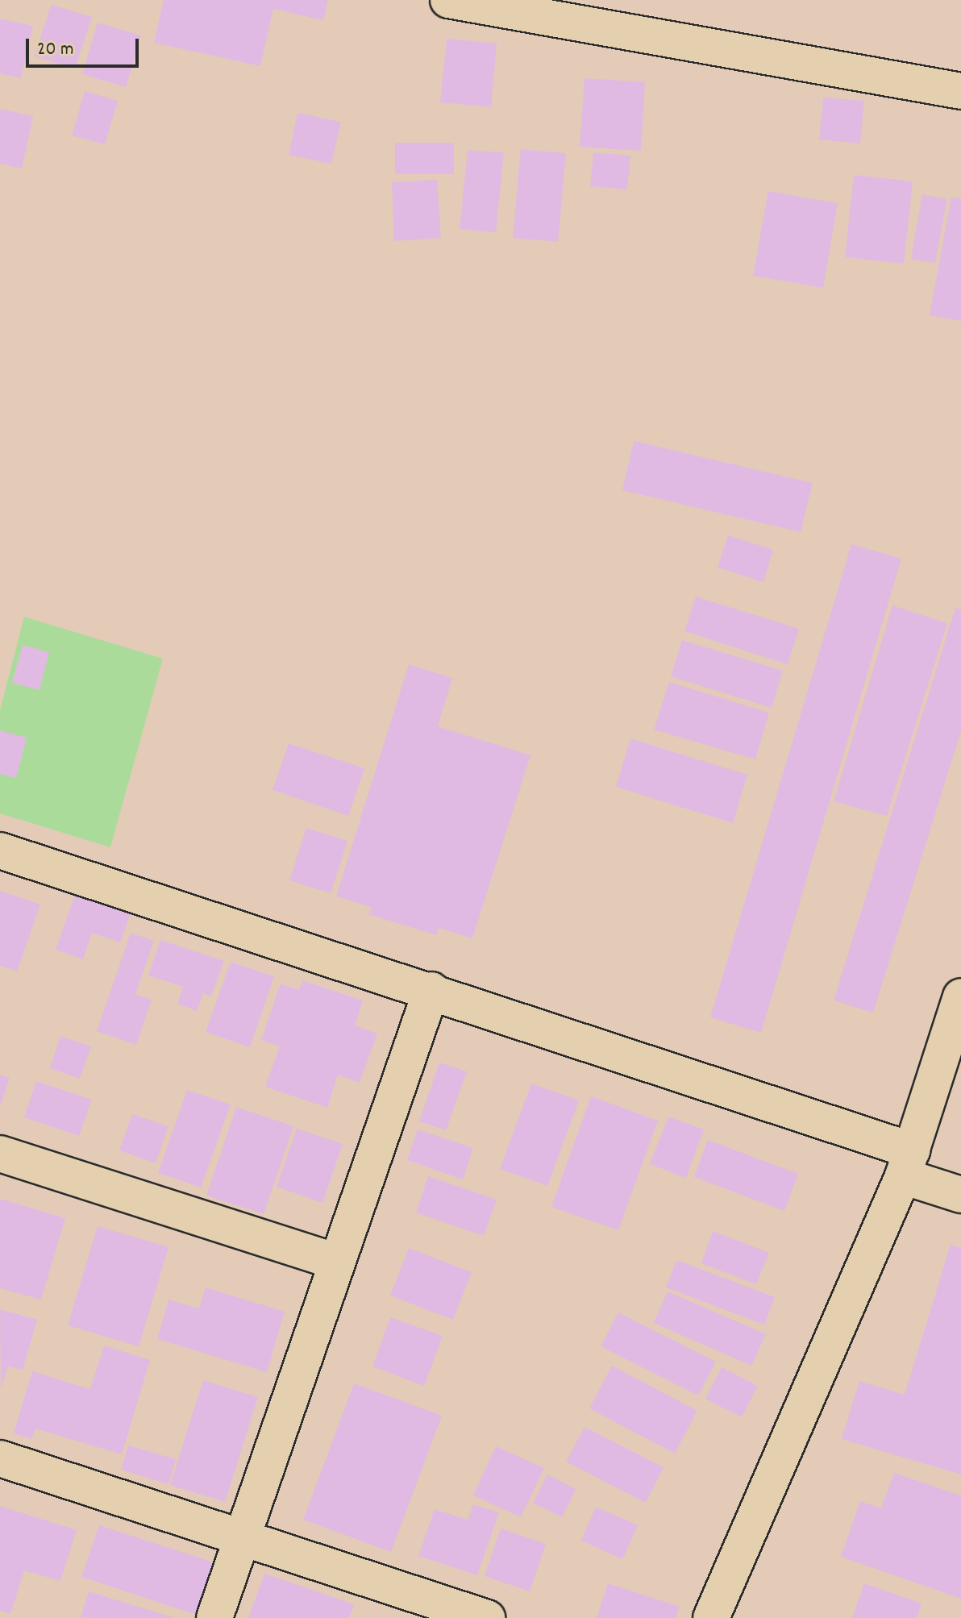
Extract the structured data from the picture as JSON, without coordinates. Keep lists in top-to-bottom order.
{
  "scale_bar": "20 m"
}
